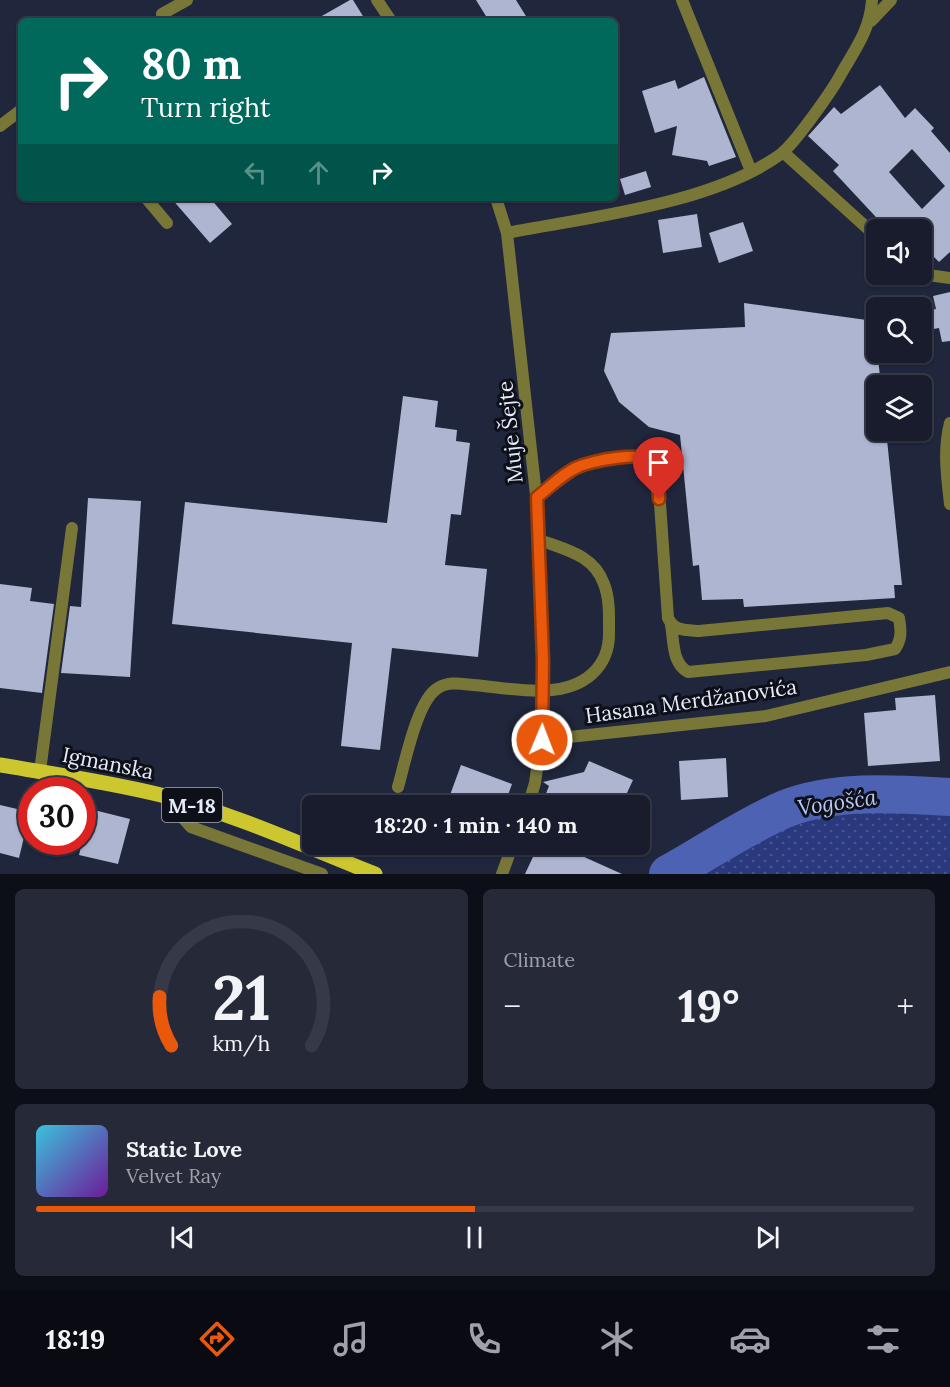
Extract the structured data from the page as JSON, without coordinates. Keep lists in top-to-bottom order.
{
  "streets": {
    "main road": ["Igmanska", "M-18"],
    "street": ["Muje Šejte", "Hasana Merdžanovića"]
  },
  "crossings": [
    ["Muje Šejte", "Hasana Merdžanovića"]
  ],
  "water": ["Vogošća"],
  "page": {
    "turn": ["80 m", "Turn right"],
    "limit": "30",
    "trip": "18:20 · 1 min · 140 m",
    "tile": "Climate",
    "heat": ["−", "19°", "+"],
    "song": ["Static Love", "Velvet Ray"],
    "tabs": "18:19",
    "gauge": ["21", "km/h"]
  }
}
